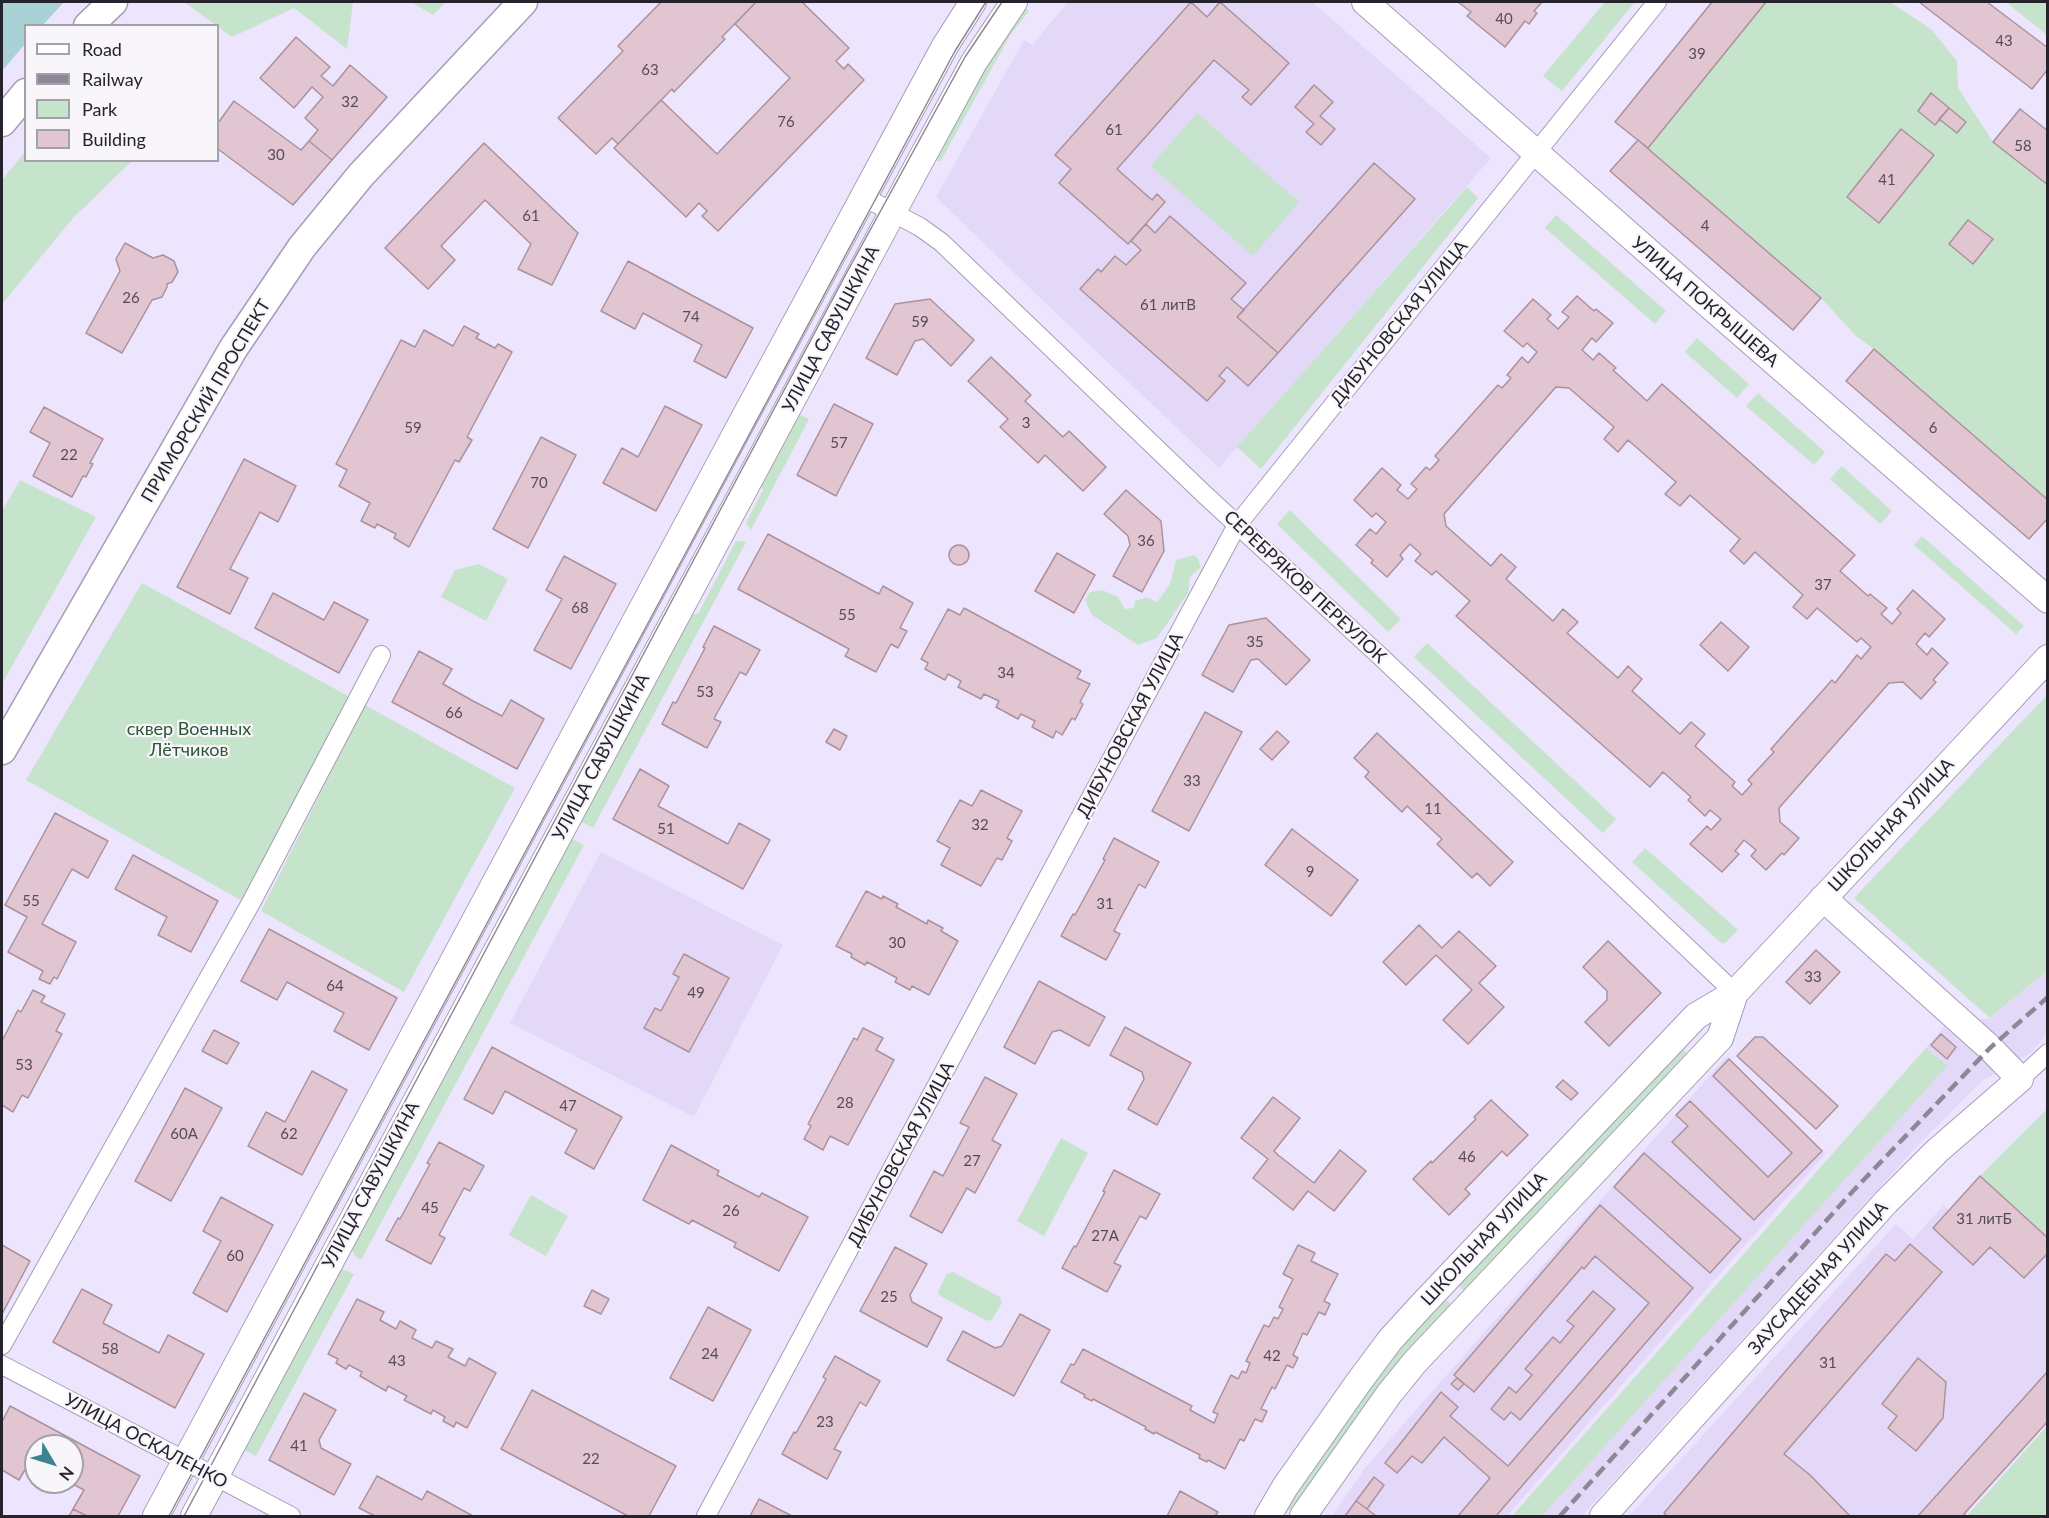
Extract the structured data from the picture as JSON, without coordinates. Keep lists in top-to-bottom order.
{
  "streets": {
    "main road": ["ПРИМОРСКИЙ ПРОСПЕКТ"],
    "street": [
      "УЛИЦА ПОКРЫШЕВА",
      "ДИБУНОВСКАЯ УЛИЦА",
      "УЛИЦА САВУШКИНА",
      "СЕРЕБРЯКОВ ПЕРЕУЛОК",
      "ШКОЛЬНАЯ УЛИЦА",
      "ЗАУСАДЕБНАЯ УЛИЦА",
      "УЛИЦА ОСКАЛЕНКО"
    ]
  },
  "crossings": [
    ["УЛИЦА ПОКРЫШЕВА", "ДИБУНОВСКАЯ УЛИЦА"],
    ["ДИБУНОВСКАЯ УЛИЦА", "СЕРЕБРЯКОВ ПЕРЕУЛОК"],
    ["УЛИЦА САВУШКИНА", "СЕРЕБРЯКОВ ПЕРЕУЛОК"],
    ["УЛИЦА САВУШКИНА", "УЛИЦА ОСКАЛЕНКО"],
    ["СЕРЕБРЯКОВ ПЕРЕУЛОК", "ШКОЛЬНАЯ УЛИЦА"]
  ],
  "parks": ["сквер Военных Лётчиков"],
  "house_numbers": [
    "40",
    "43",
    "39",
    "63",
    "32",
    "76",
    "61",
    "58",
    "30",
    "41",
    "61",
    "4",
    "26",
    "61 литВ",
    "74",
    "59",
    "3",
    "59",
    "6",
    "57",
    "22",
    "70",
    "36",
    "37",
    "68",
    "55",
    "35",
    "34",
    "53",
    "66",
    "33",
    "11",
    "32",
    "51",
    "9",
    "55",
    "31",
    "30",
    "33",
    "64",
    "49",
    "53",
    "28",
    "47",
    "60А",
    "62",
    "46",
    "27",
    "45",
    "26",
    "31 литБ",
    "27А",
    "60",
    "25",
    "58",
    "24",
    "42",
    "43",
    "31",
    "23",
    "41",
    "22"
  ],
  "legend": [
    "Road",
    "Railway",
    "Park",
    "Building"
  ],
  "north": "bottom right"
}
